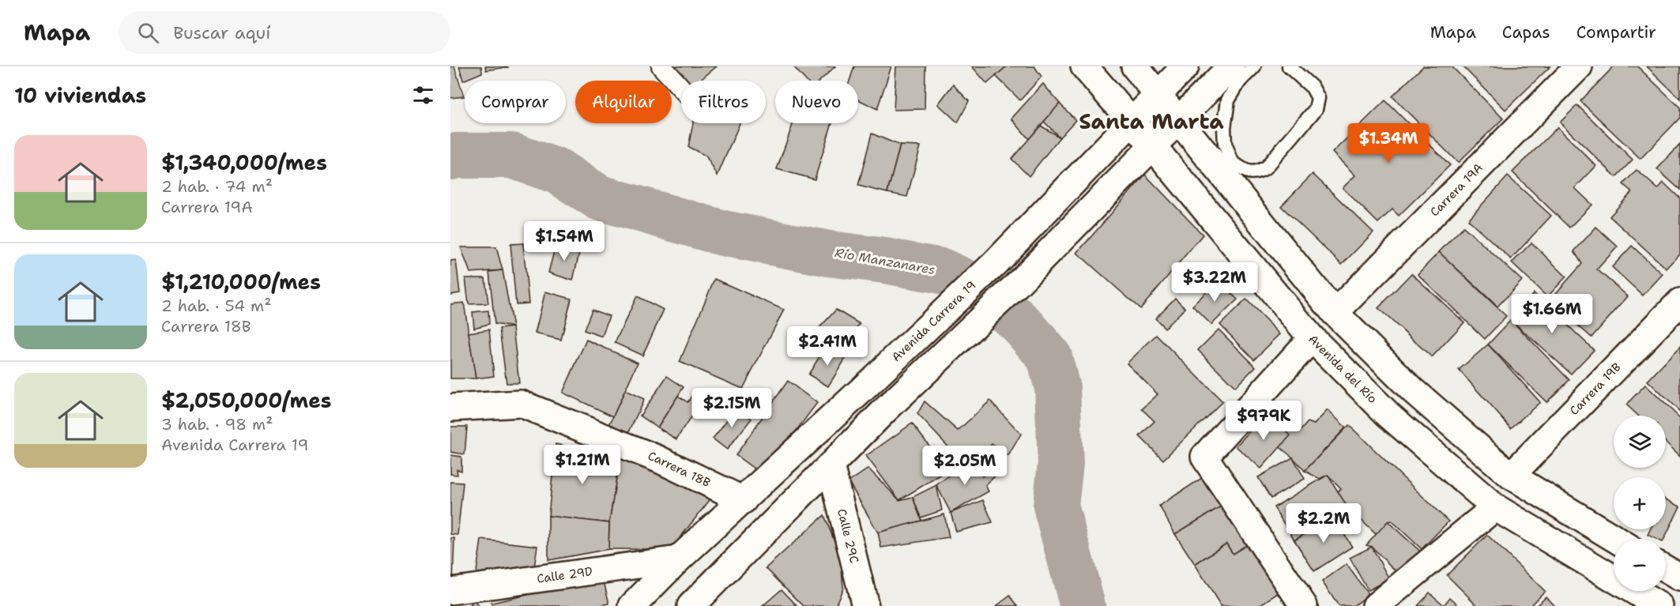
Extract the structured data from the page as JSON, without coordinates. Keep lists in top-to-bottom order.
{
  "streets": {
    "main road": [
      "Carrera 19A",
      "Avenida Carrera 19",
      "Avenida del Río",
      "Carrera 19B",
      "Carrera 18B",
      "Calle 29C",
      "Calle 29D"
    ]
  },
  "crossings": [
    ["Avenida Carrera 19", "Avenida del Río"],
    ["Avenida Carrera 19", "Carrera 18B"],
    ["Avenida Carrera 19", "Calle 29D"]
  ],
  "districts": ["Santa Marta"],
  "water": ["Río Manzanares"],
  "page": {
    "header": "Mapa",
    "search": "Buscar aquí",
    "nav": ["Mapa", "Capas", "Compartir"],
    "heading": "10 viviendas",
    "chip": [
      "Comprar",
      "Alquilar",
      "Filtros",
      "Nuevo"
    ],
    "list": [
      {
        "name": "$1,340,000/mes",
        "note": "2 hab. · 74 m² · Carrera 19A"
      },
      {
        "name": "$1,210,000/mes",
        "note": "2 hab. · 54 m² · Carrera 18B"
      },
      {
        "name": "$2,050,000/mes",
        "note": "3 hab. · 98 m² · Avenida Carrera 19"
      }
    ],
    "price": [
      "$1.34M",
      "$1.54M",
      "$3.22M",
      "$1.66M",
      "$2.41M",
      "$2.15M",
      "$979K",
      "$1.21M",
      "$2.05M",
      "$2.2M"
    ],
    "map_buttons": ["+", "−"]
  }
}
